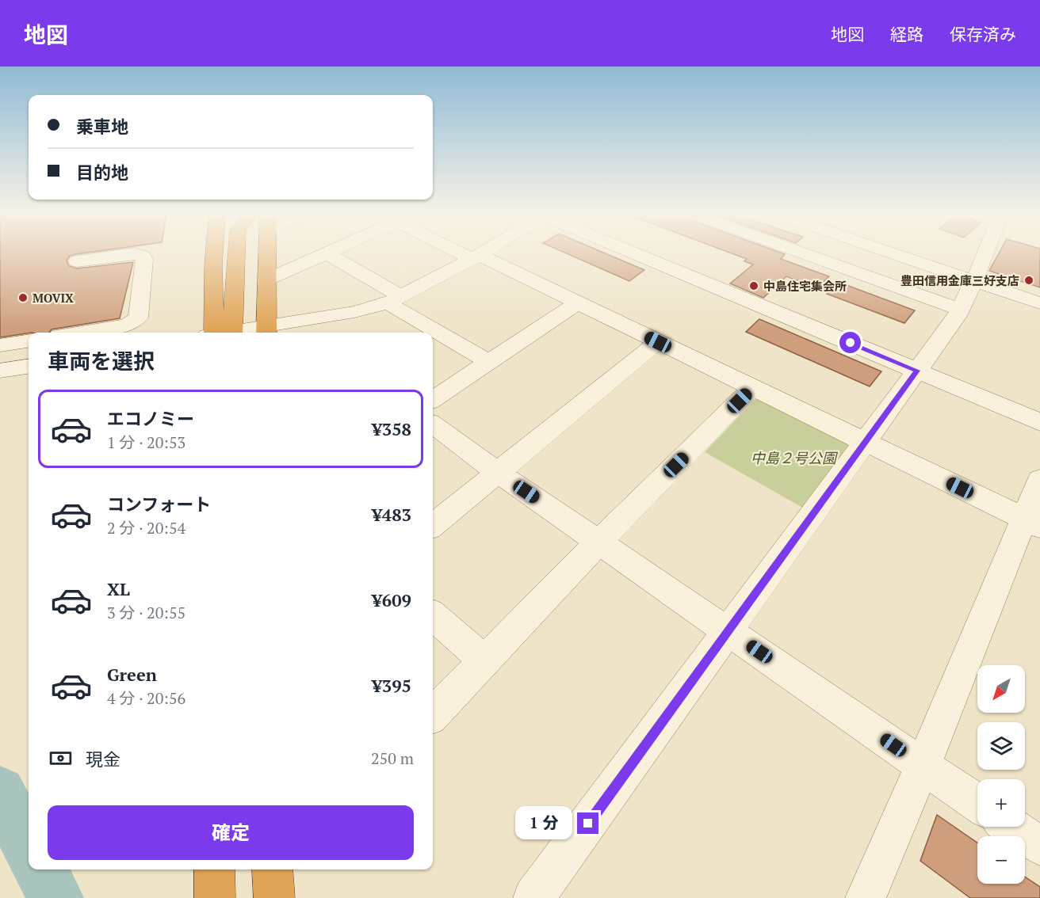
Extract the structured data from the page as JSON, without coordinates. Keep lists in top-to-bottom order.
{
  "parks": ["中島２号公園"],
  "places": ["豊田信用金庫三好支店", "中島住宅集会所", "MOVIX"],
  "north": "bottom left",
  "page": {
    "header": "地図",
    "nav": ["地図", "経路", "保存済み"],
    "banner": ["乗車地", "目的地"],
    "heading": "車両を選択",
    "list": [
      {
        "name": "エコノミー",
        "note": "1 分 · 20:53",
        "value": "¥358"
      },
      {
        "name": "コンフォート",
        "note": "2 分 · 20:54",
        "value": "¥483"
      },
      {
        "name": "XL",
        "note": "3 分 · 20:55",
        "value": "¥609"
      },
      {
        "name": "Green",
        "note": "4 分 · 20:56",
        "value": "¥395"
      }
    ],
    "map_buttons": ["+", "−"],
    "pay": ["現金", "250 m"],
    "buttons": "確定",
    "bubble": "1 分"
  }
}
